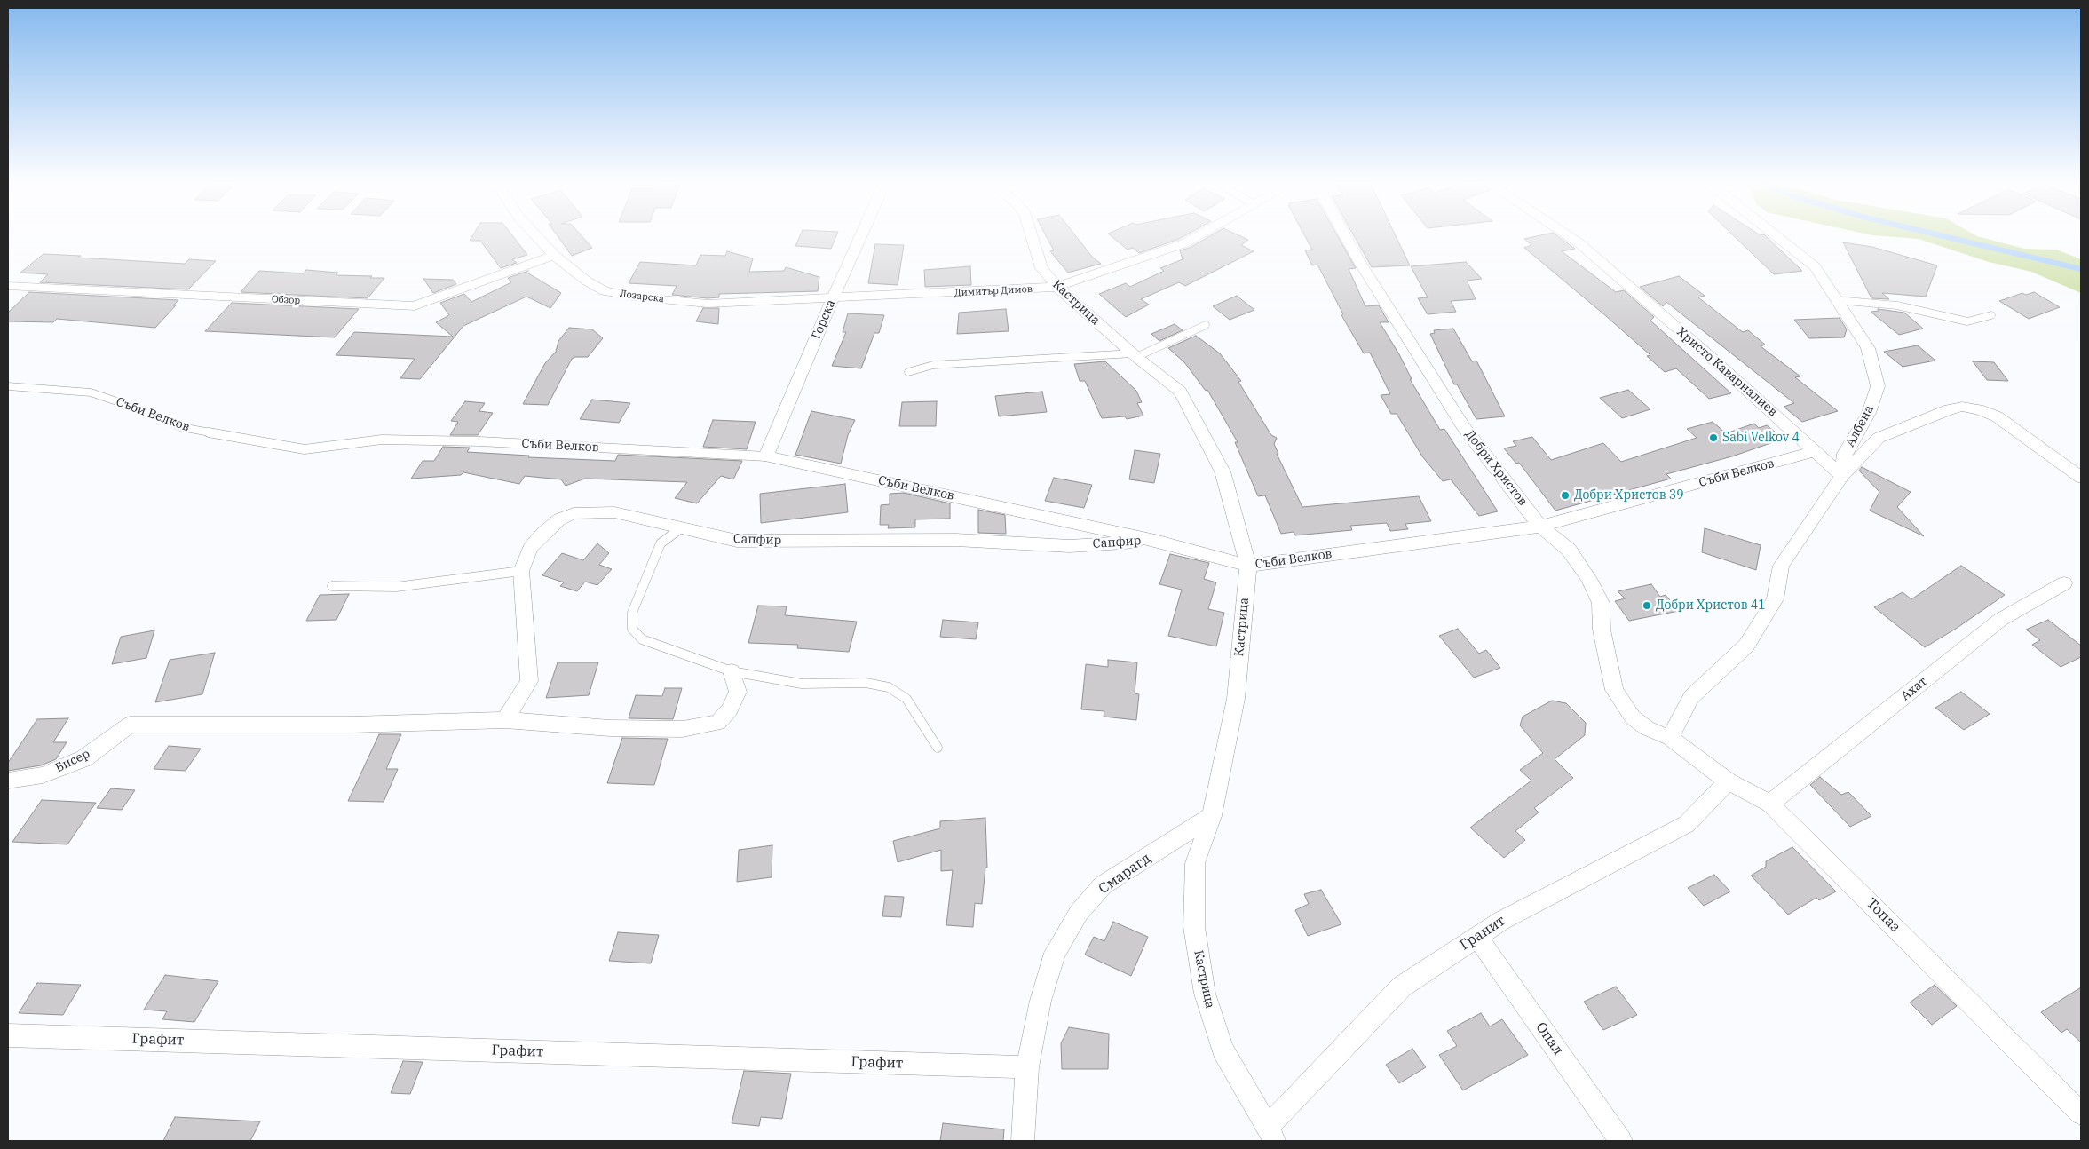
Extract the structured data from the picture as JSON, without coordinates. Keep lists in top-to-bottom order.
{
  "streets": {
    "street": [
      "Димитър Димов",
      "Лозарска",
      "Обзор",
      "Кастрица",
      "Горска",
      "Христо Каварналиев",
      "Съби Велков",
      "Албена",
      "Добри Христов",
      "Сапфир",
      "Ахат",
      "Бисер",
      "Смарагд",
      "Топаз",
      "Гранит",
      "Опал",
      "Графит"
    ]
  },
  "crossings": [
    ["Димитър Димов", "Лозарска"],
    ["Димитър Димов", "Кастрица"],
    ["Димитър Димов", "Горска"],
    ["Лозарска", "Обзор"],
    ["Лозарска", "Горска"],
    ["Кастрица", "Съби Велков"],
    ["Кастрица", "Смарагд"],
    ["Кастрица", "Гранит"],
    ["Горска", "Съби Велков"],
    ["Христо Каварналиев", "Съби Велков"],
    ["Христо Каварналиев", "Албена"],
    ["Съби Велков", "Добри Христов"],
    ["Съби Велков", "Сапфир"],
    ["Албена", "Добри Христов"],
    ["Албена", "Топаз"],
    ["Добри Христов", "Топаз"],
    ["Ахат", "Топаз"],
    ["Смарагд", "Графит"],
    ["Топаз", "Гранит"],
    ["Гранит", "Опал"]
  ],
  "places": ["Sabi Velkov 4", "Добри Христов 39", "Добри Христов 41"]
}
